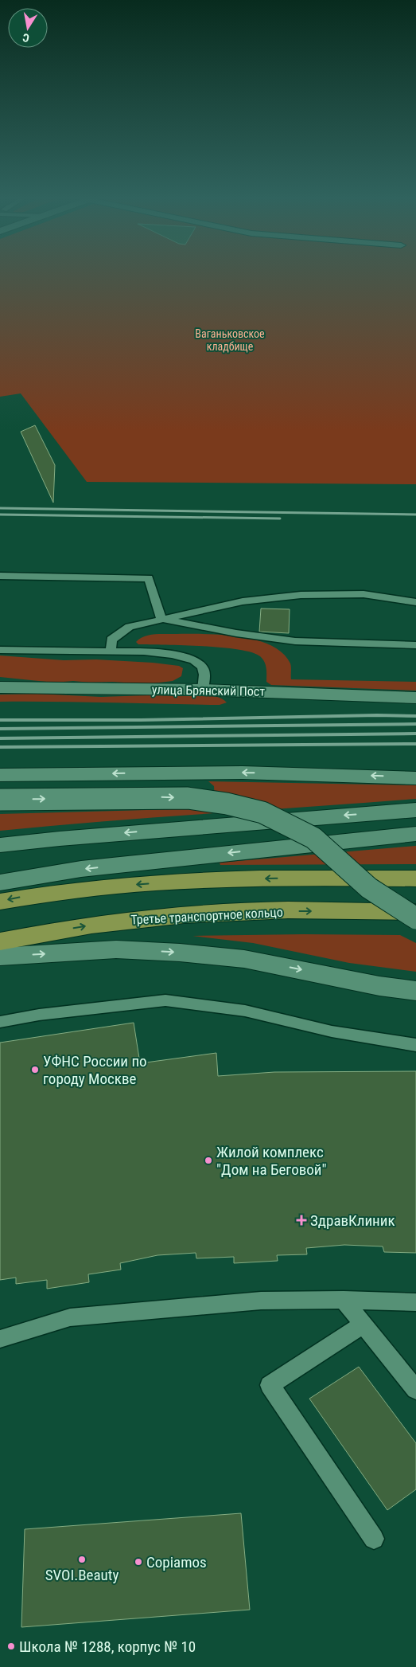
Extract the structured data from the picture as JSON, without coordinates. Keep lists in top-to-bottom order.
{
  "streets": {
    "main road": ["улица Брянский Пост", "Третье транспортное кольцо"]
  },
  "parks": ["Ваганьковское кладбище"],
  "places": {
    "other": [
      "УФНС России по городу Москве",
      "Жилой комплекс \"Дом на Беговой\"",
      "SVOI.Beauty",
      "Copiamos",
      "Школа № 1288, корпус № 10"
    ],
    "health": ["ЗдравКлиник"]
  },
  "north": "bottom"
}
